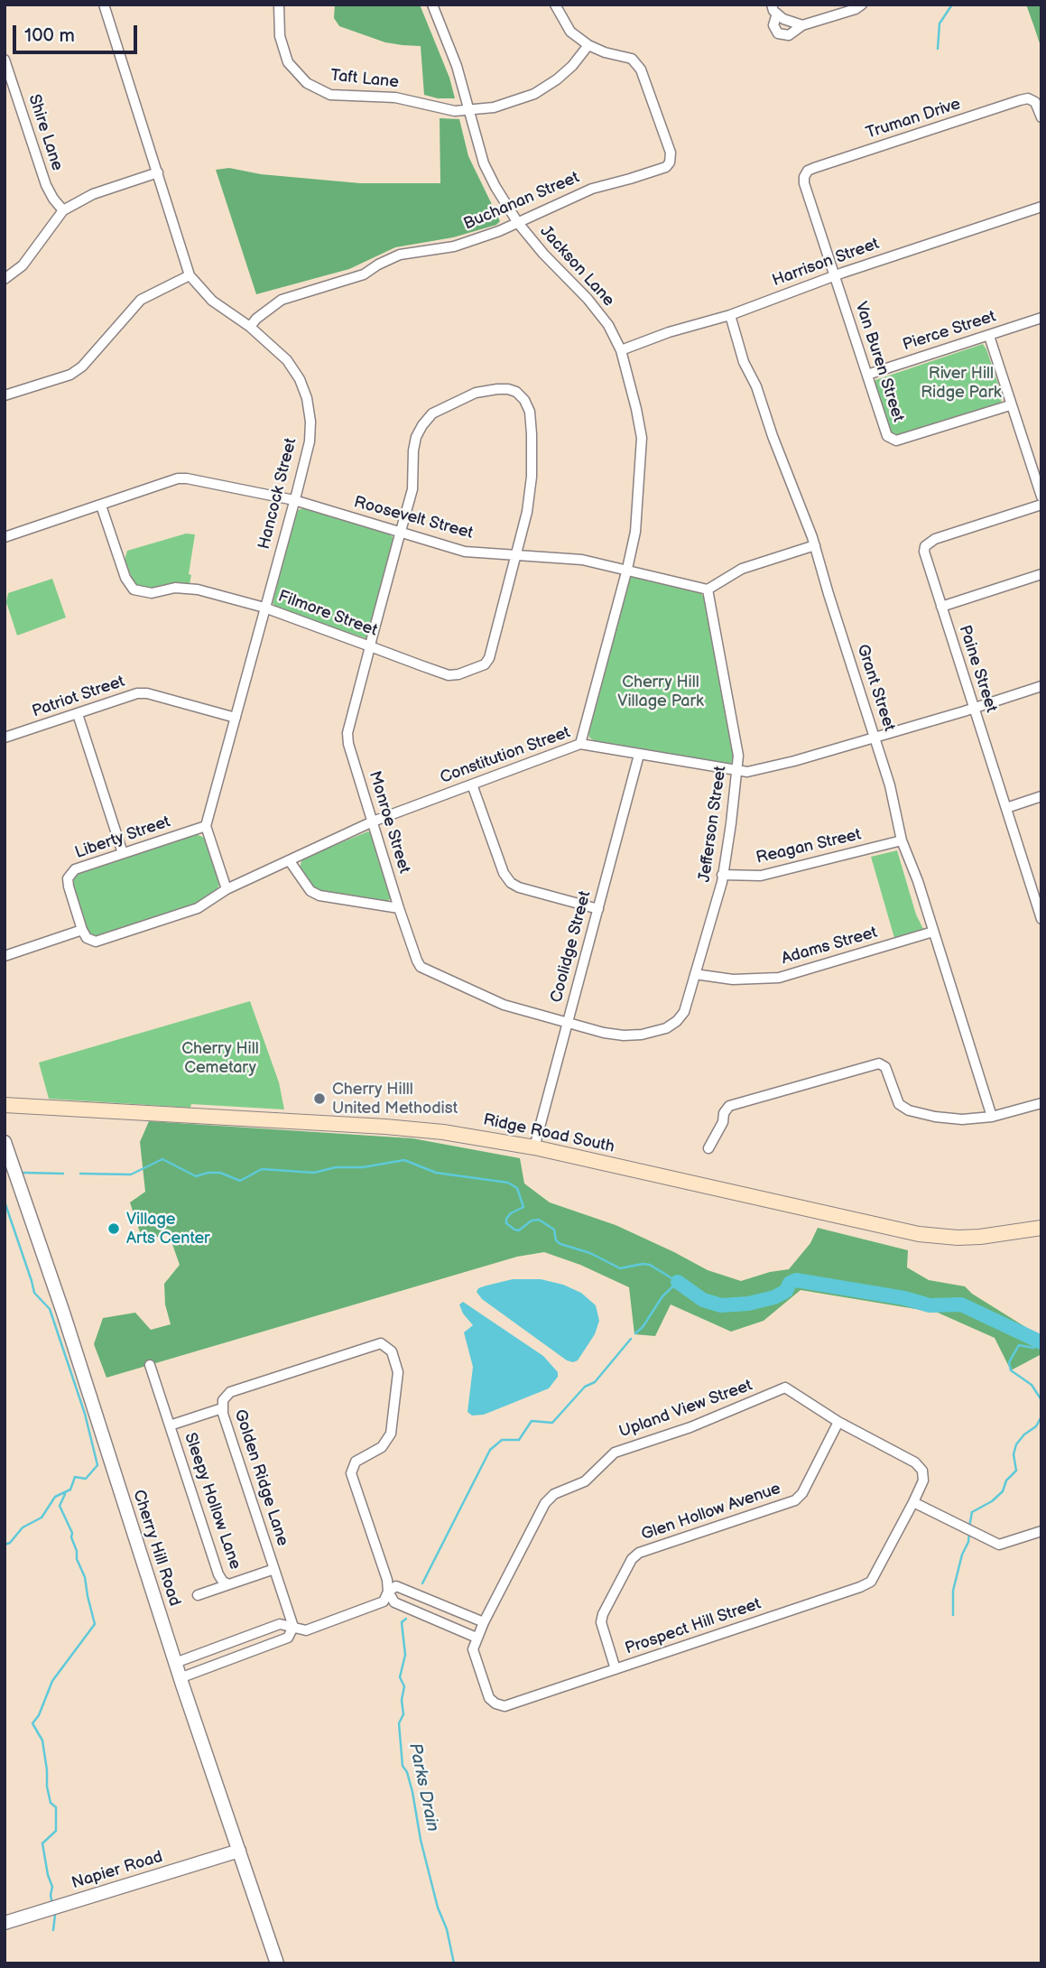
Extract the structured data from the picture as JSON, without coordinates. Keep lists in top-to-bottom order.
{
  "streets": {
    "main road": ["Ridge Road South"],
    "street": [
      "Taft Lane",
      "Truman Drive",
      "Shire Lane",
      "Buchanan Street",
      "Harrison Street",
      "Jackson Lane",
      "Pierce Street",
      "Van Buren Street",
      "Hancock Street",
      "Roosevelt Street",
      "Filmore Street",
      "Paine Street",
      "Grant Street",
      "Patriot Street",
      "Constitution Street",
      "Monroe Street",
      "Jefferson Street",
      "Liberty Street",
      "Reagan Street",
      "Adams Street",
      "Coolidge Street",
      "Upland View Street",
      "Golden Ridge Lane",
      "Sleepy Hollow Lane",
      "Glen Hollow Avenue",
      "Cherry Hill Road",
      "Prospect Hill Street",
      "Napier Road"
    ]
  },
  "crossings": [
    ["Taft Lane", "Buchanan Street"],
    ["Taft Lane", "Jackson Lane"],
    ["Truman Drive", "Van Buren Street"],
    ["Buchanan Street", "Jackson Lane"],
    ["Buchanan Street", "Hancock Street"],
    ["Harrison Street", "Jackson Lane"],
    ["Harrison Street", "Van Buren Street"],
    ["Harrison Street", "Grant Street"],
    ["Jackson Lane", "Roosevelt Street"],
    ["Jackson Lane", "Constitution Street"],
    ["Pierce Street", "Van Buren Street"],
    ["Hancock Street", "Roosevelt Street"],
    ["Hancock Street", "Filmore Street"],
    ["Hancock Street", "Patriot Street"],
    ["Hancock Street", "Liberty Street"],
    ["Roosevelt Street", "Filmore Street"],
    ["Roosevelt Street", "Monroe Street"],
    ["Roosevelt Street", "Jefferson Street"],
    ["Filmore Street", "Monroe Street"],
    ["Paine Street", "Constitution Street"],
    ["Grant Street", "Constitution Street"],
    ["Grant Street", "Reagan Street"],
    ["Grant Street", "Adams Street"],
    ["Constitution Street", "Monroe Street"],
    ["Constitution Street", "Jefferson Street"],
    ["Constitution Street", "Liberty Street"],
    ["Constitution Street", "Coolidge Street"],
    ["Monroe Street", "Jefferson Street"],
    ["Monroe Street", "Coolidge Street"],
    ["Jefferson Street", "Reagan Street"],
    ["Jefferson Street", "Adams Street"],
    ["Jefferson Street", "Coolidge Street"],
    ["Coolidge Street", "Ridge Road South"],
    ["Upland View Street", "Glen Hollow Avenue"],
    ["Upland View Street", "Prospect Hill Street"],
    ["Golden Ridge Lane", "Sleepy Hollow Lane"],
    ["Glen Hollow Avenue", "Prospect Hill Street"],
    ["Cherry Hill Road", "Napier Road"]
  ],
  "water": ["Parks Drain"],
  "parks": ["River Hill Ridge Park", "Cherry Hill Village Park", "Cherry Hill Cemetary"],
  "places": ["Cherry Hilll United Methodist", "Village Arts Center"],
  "scale_bar": "100 m"
}
